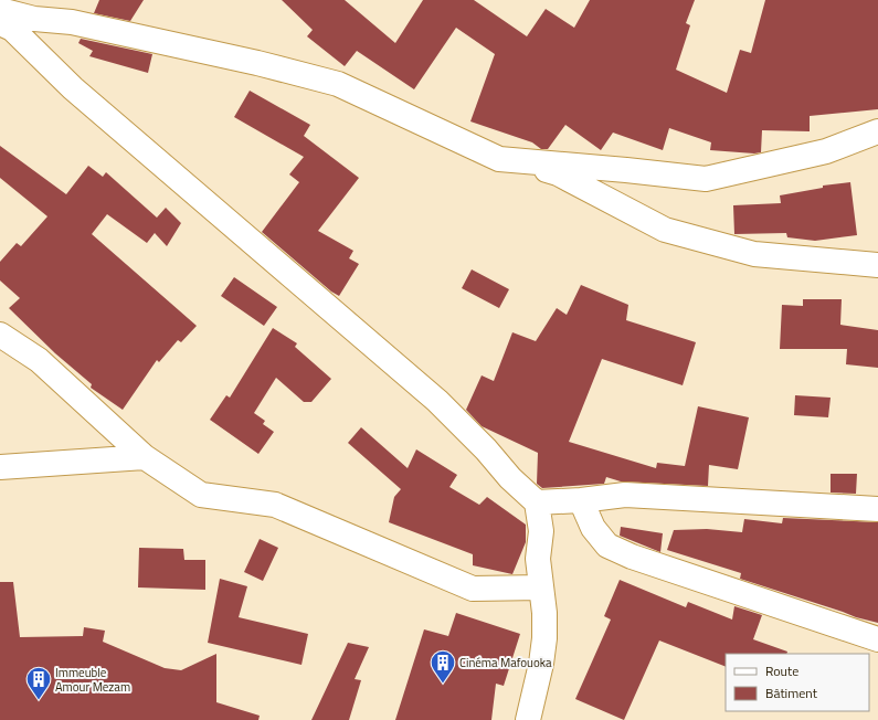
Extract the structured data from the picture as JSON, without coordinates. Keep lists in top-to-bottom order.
{
  "places": {
    "building": ["Cinéma Mafouoka", "Immeuble Amour Mezam"]
  },
  "legend": ["Route", "Bâtiment"]
}
